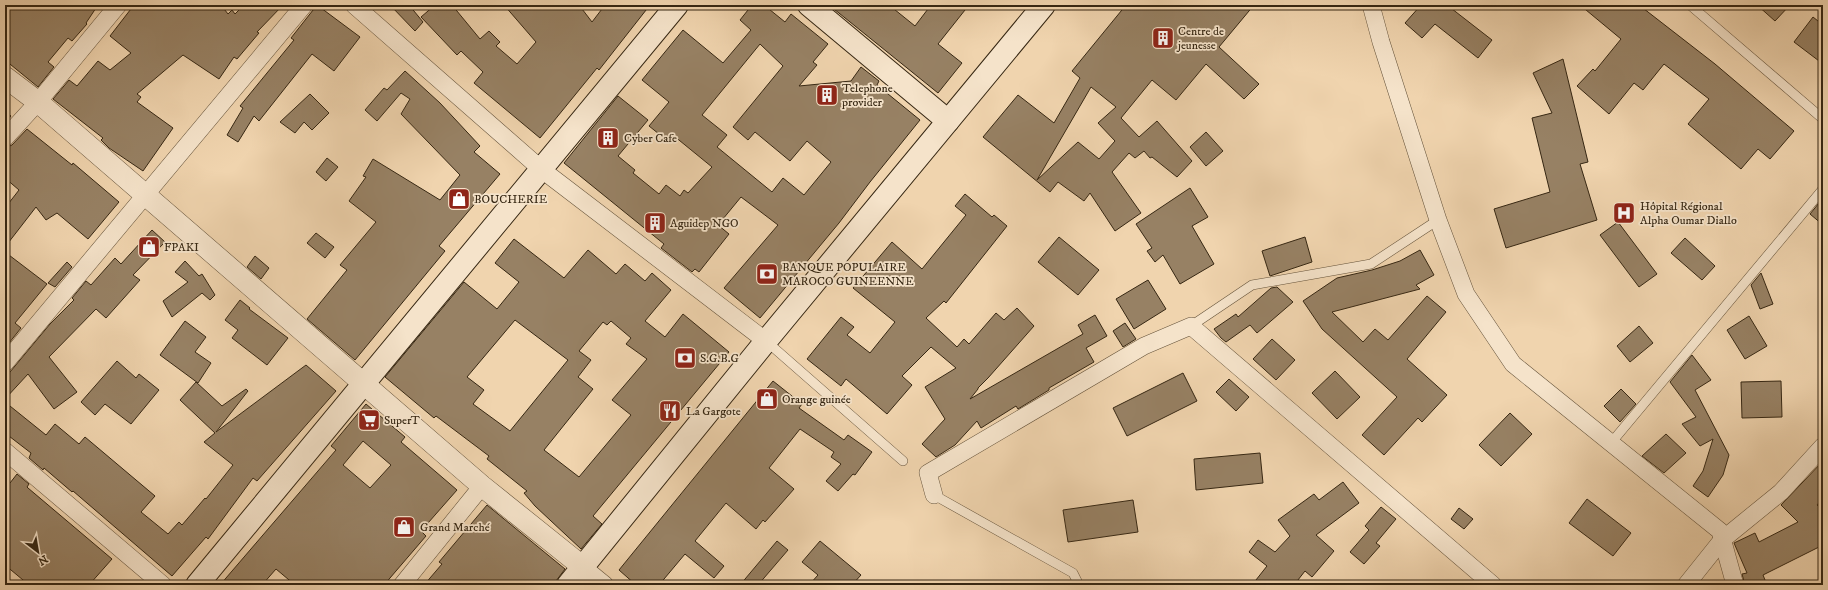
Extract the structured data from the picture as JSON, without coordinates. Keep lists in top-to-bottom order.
{
  "places": {
    "building": [
      "Centre de jeunesse",
      "Telephone provider",
      "Cyber Cafe",
      "Aguidep NGO"
    ],
    "shop": [
      "BOUCHERIE",
      "FPAKI",
      "Orange guinée",
      "Grand Marché"
    ],
    "hospital": ["Hôpital Régional Alpha Oumar Diallo"],
    "bank": ["BANQUE POPULAIRE MAROCO GUINEENNE", "S.G.B.G"],
    "restaurant": ["La Gargote"],
    "supermarket": ["SuperT"]
  },
  "north": "bottom right"
}
